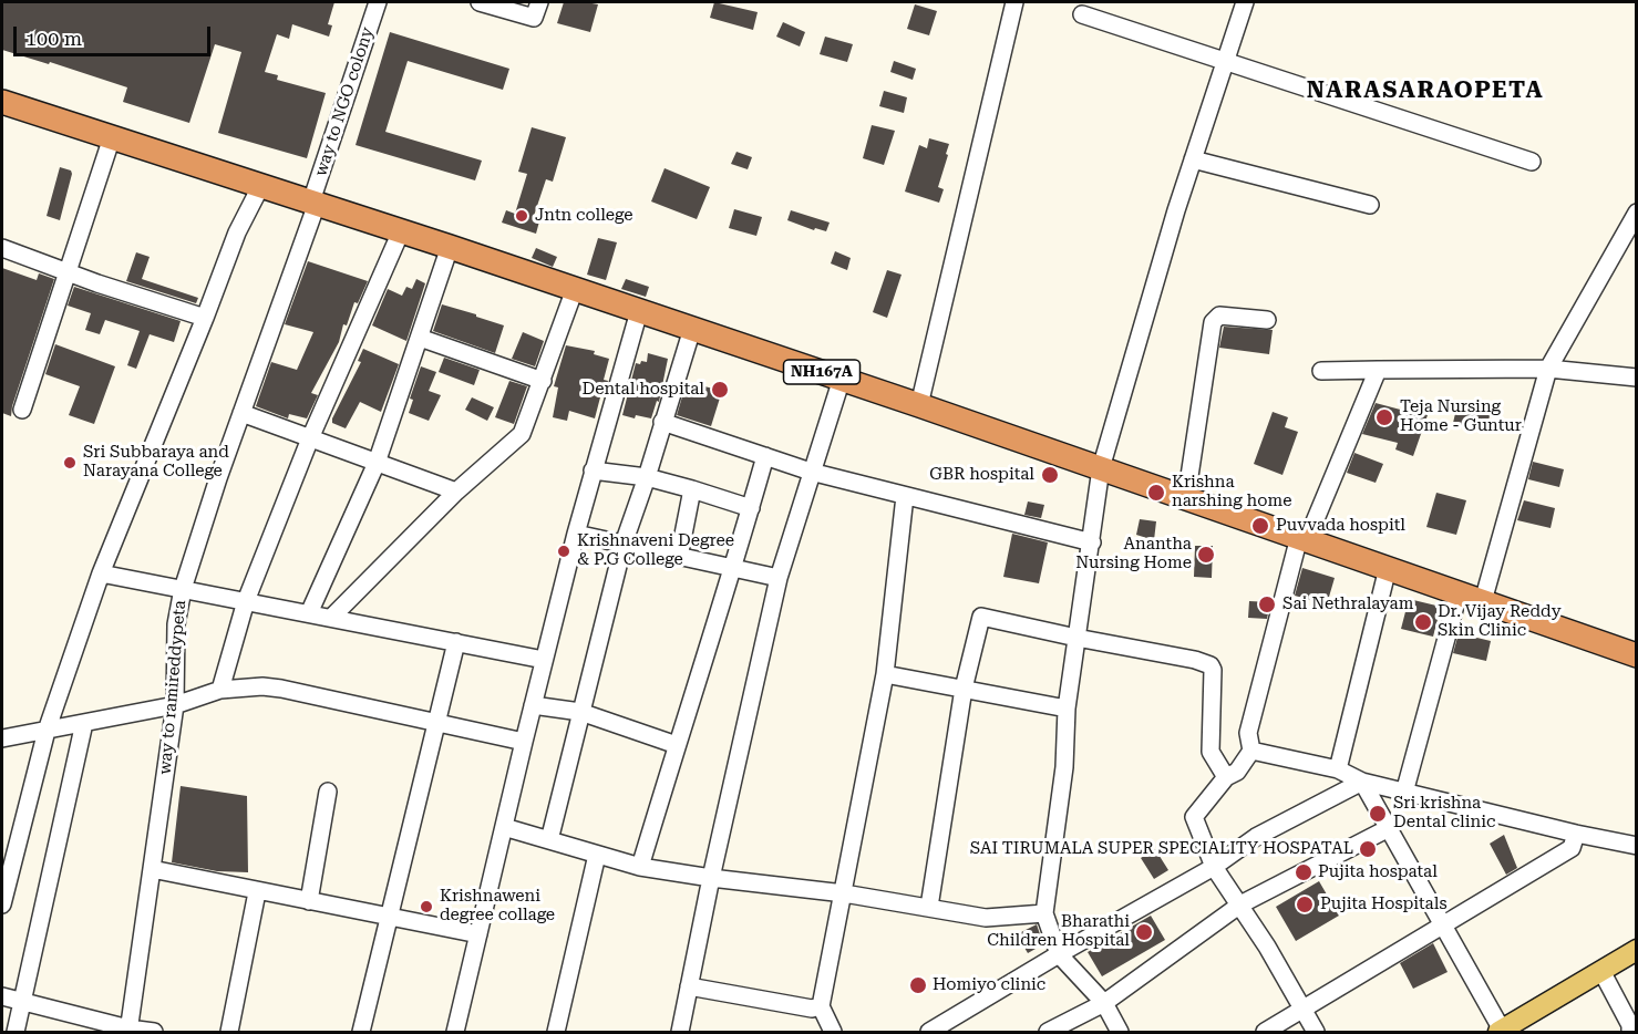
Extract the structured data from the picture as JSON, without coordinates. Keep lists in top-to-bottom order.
{
  "streets": {
    "highway": ["NH167A"],
    "street": ["way to NGO colony", "way to ramireddypeta"]
  },
  "crossings": [
    ["way to NGO colony", "NH167A"],
    ["way to NGO colony", "way to ramireddypeta"],
    ["NH167A", "way to ramireddypeta"]
  ],
  "districts": ["NARASARAOPETA"],
  "places": [
    "Jntn college",
    "Dental hospital",
    "Teja Nursing Home - Guntur",
    "Sri Subbaraya and Narayana College",
    "GBR hospital",
    "Krishna narshing home",
    "Puvvada hospitl",
    "Krishnaveni Degree & P.G College",
    "Anantha Nursing Home",
    "Sai Nethralayam",
    "Dr. Vijay Reddy Skin Clinic",
    "Sri krishna Dental clinic",
    "SAI TIRUMALA SUPER SPECIALITY HOSPATAL",
    "Pujita hospatal",
    "Pujita Hospitals",
    "Krishnaweni degree collage",
    "Bharathi Children Hospital",
    "Homiyo clinic"
  ],
  "scale_bar": "100 m"
}
